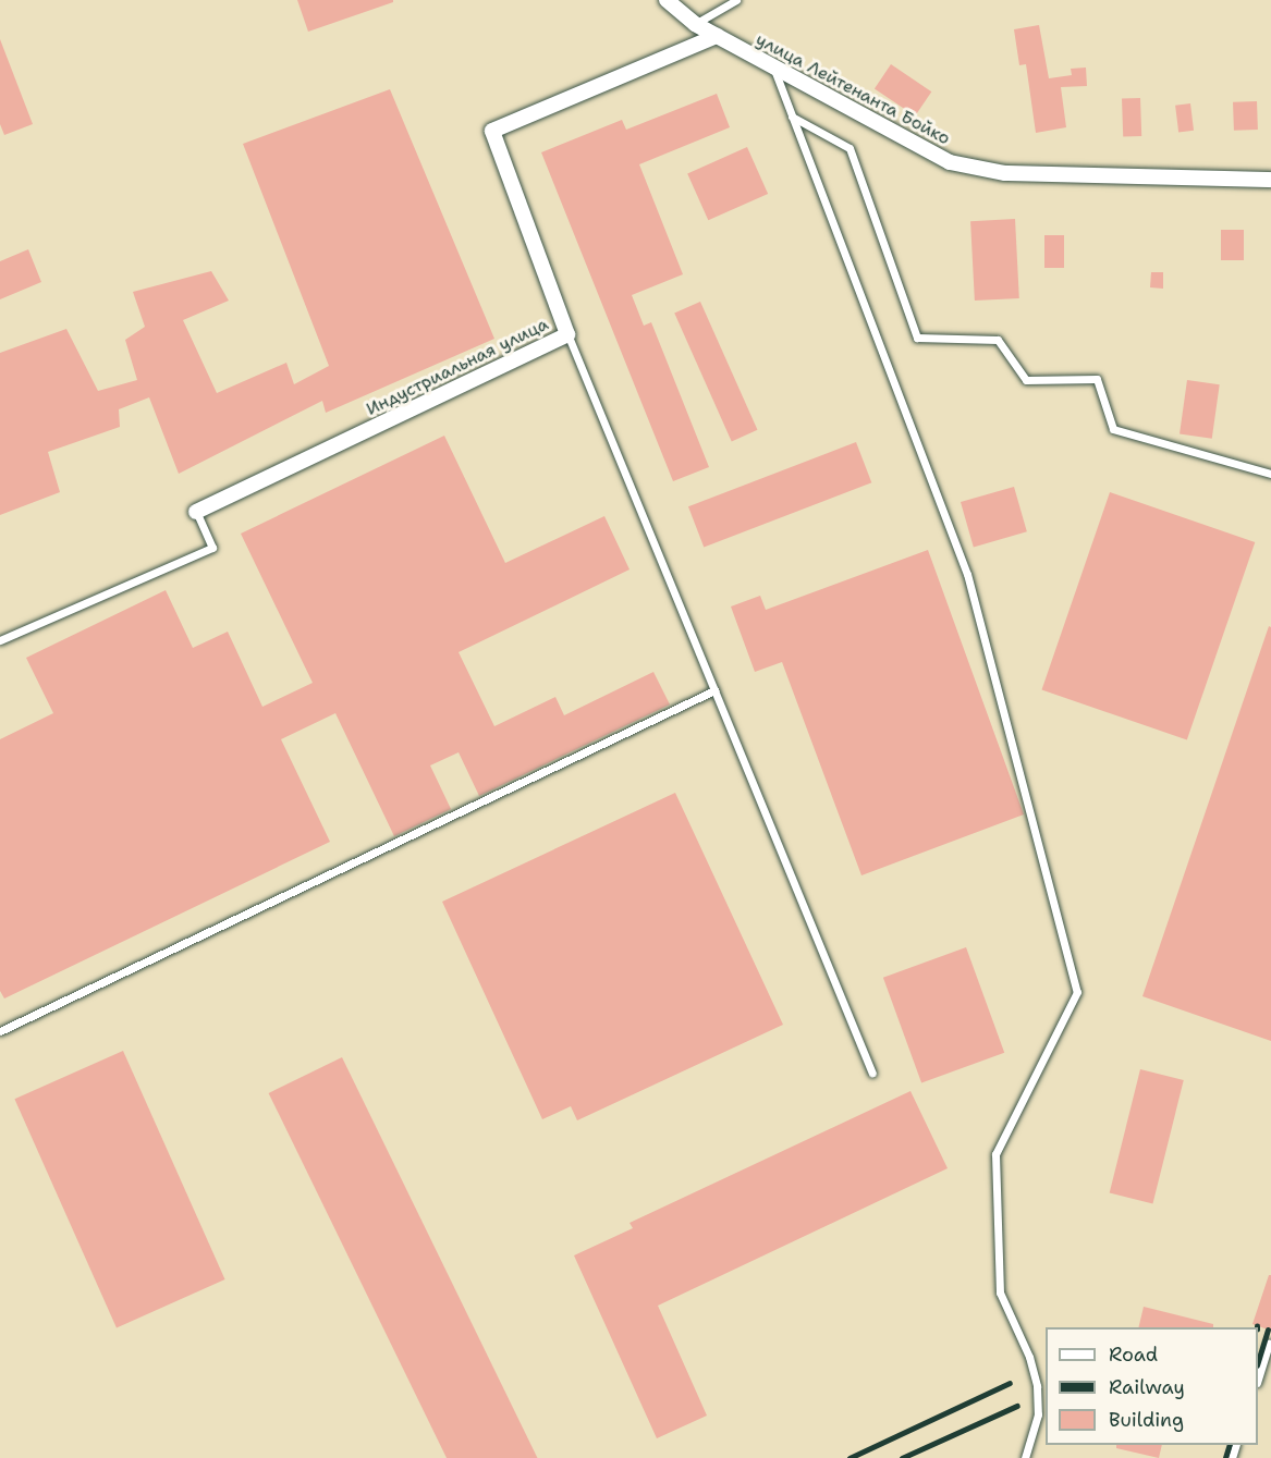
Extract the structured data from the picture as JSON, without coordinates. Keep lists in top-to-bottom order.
{
  "streets": {
    "street": ["улица Лейтенанта Бойко", "Индустриальная улица"]
  },
  "crossings": [
    ["улица Лейтенанта Бойко", "Индустриальная улица"]
  ],
  "legend": ["Road", "Railway", "Building"]
}
